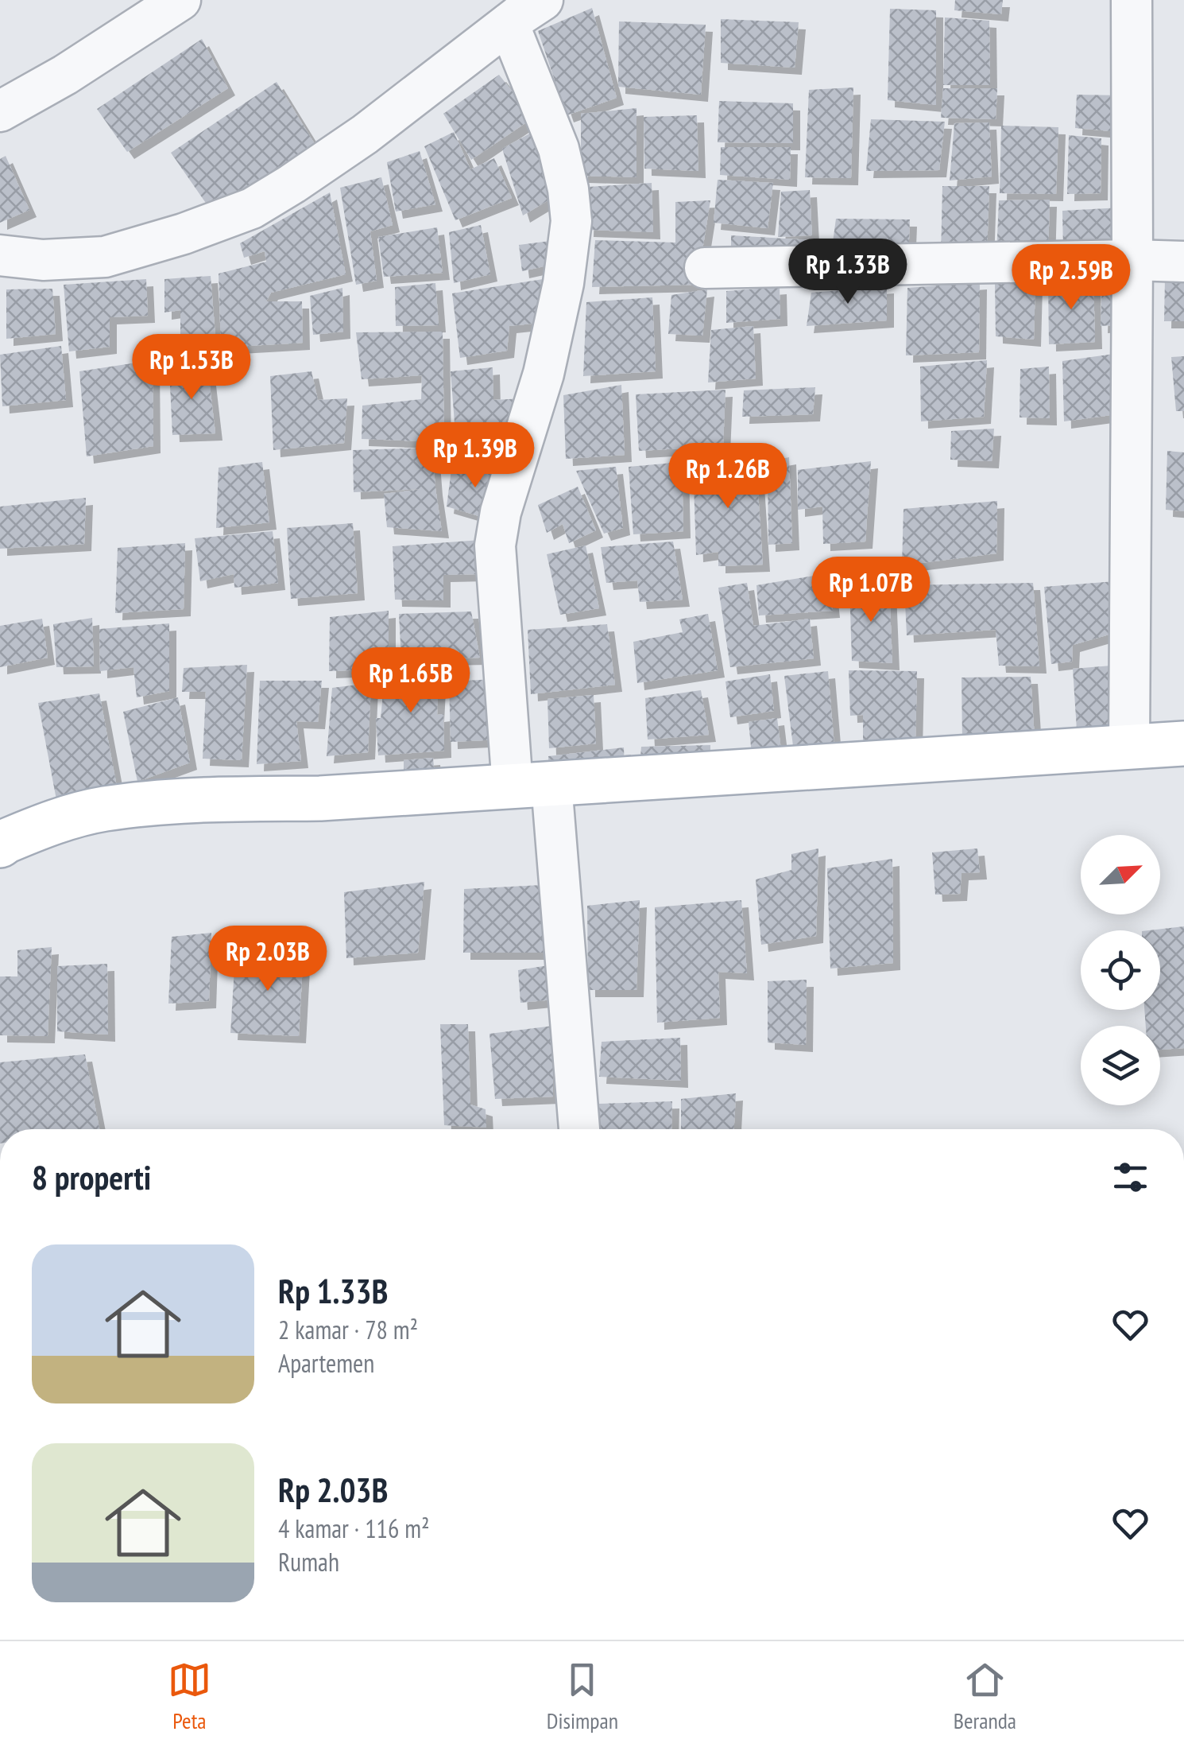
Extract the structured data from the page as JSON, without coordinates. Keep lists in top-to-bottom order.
{
  "north": "top right",
  "page": {
    "price": [
      "Rp 1.33B",
      "Rp 2.59B",
      "Rp 1.53B",
      "Rp 1.39B",
      "Rp 1.26B",
      "Rp 1.07B",
      "Rp 1.65B",
      "Rp 2.03B"
    ],
    "heading": "8 properti",
    "list": [
      {
        "name": "Rp 1.33B",
        "note": "2 kamar · 78 m² · Apartemen"
      },
      {
        "name": "Rp 2.03B",
        "note": "4 kamar · 116 m² · Rumah"
      }
    ],
    "tabs": ["Peta", "Disimpan", "Beranda"]
  }
}
